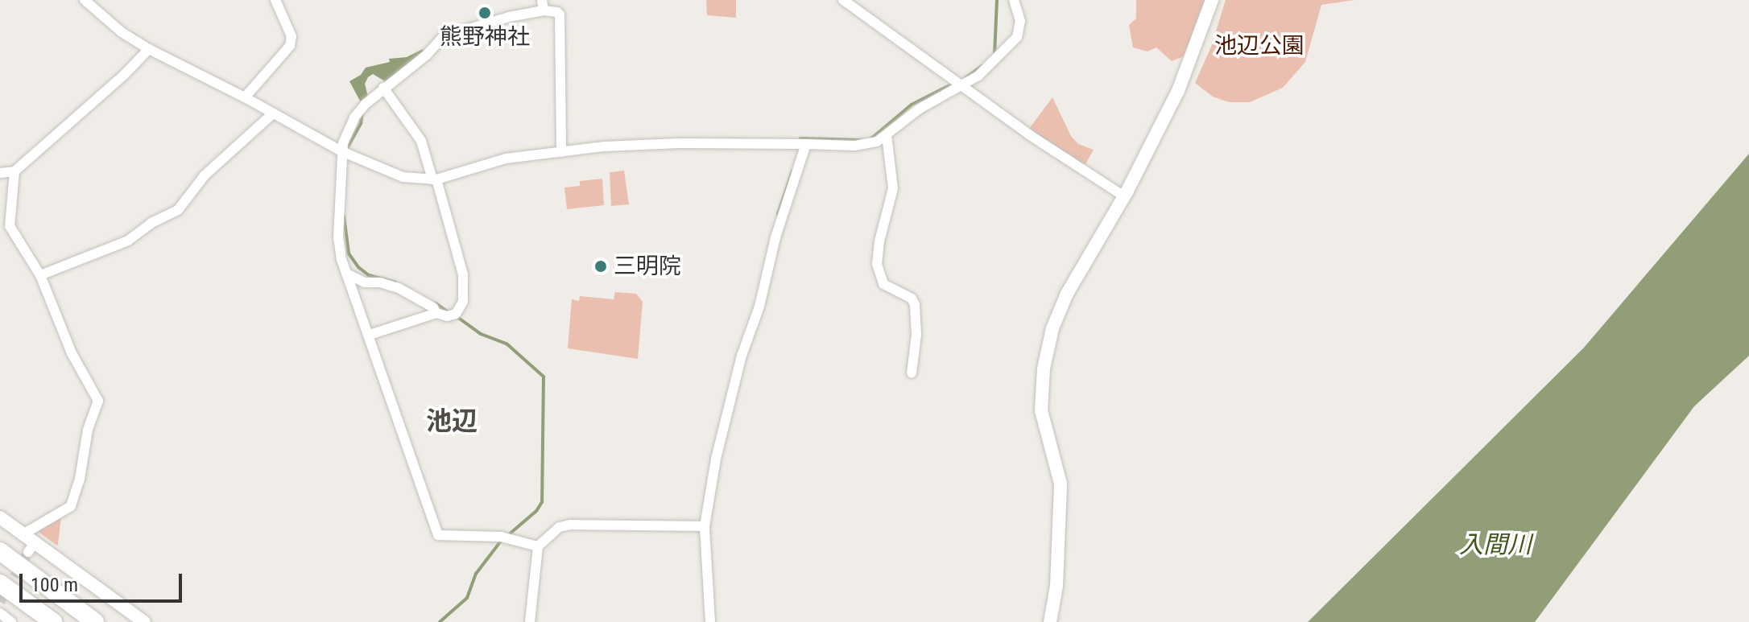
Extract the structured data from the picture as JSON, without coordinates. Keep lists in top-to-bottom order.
{
  "districts": ["池辺"],
  "water": ["入間川"],
  "parks": ["池辺公園"],
  "places": ["熊野神社", "三明院"],
  "scale_bar": "100 m"
}
